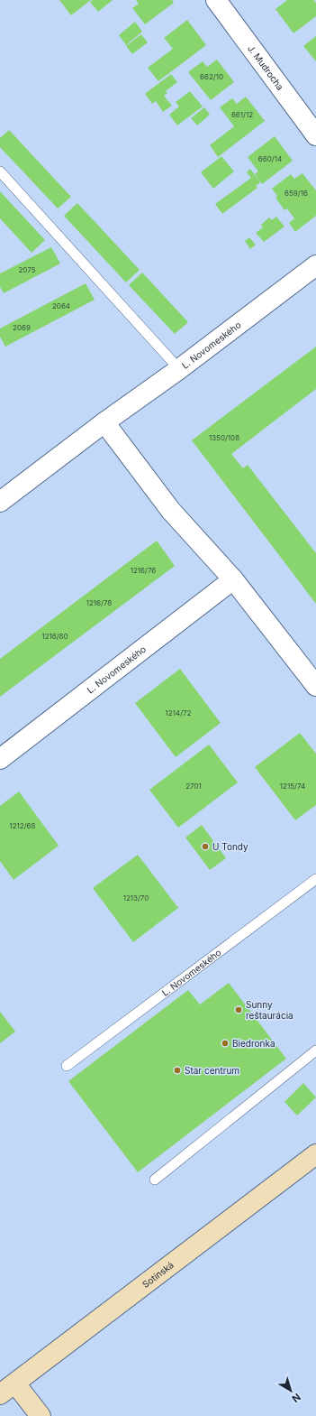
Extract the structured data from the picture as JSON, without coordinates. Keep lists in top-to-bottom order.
{
  "streets": {
    "main road": ["Sotinská"],
    "street": ["J. Mudrocha", "L. Novomeského"]
  },
  "places": [
    "U Tondy",
    "Sunny reštaurácia",
    "Biedronka",
    "Star centrum"
  ],
  "house_numbers": [
    "662/10",
    "661/12",
    "660/14",
    "659/16",
    "2075",
    "2064",
    "2069",
    "1350/108",
    "1216/76",
    "1216/78",
    "1216/80",
    "1214/72",
    "2701",
    "1215/74",
    "1212/68",
    "1213/70"
  ],
  "north": "bottom right"
}
